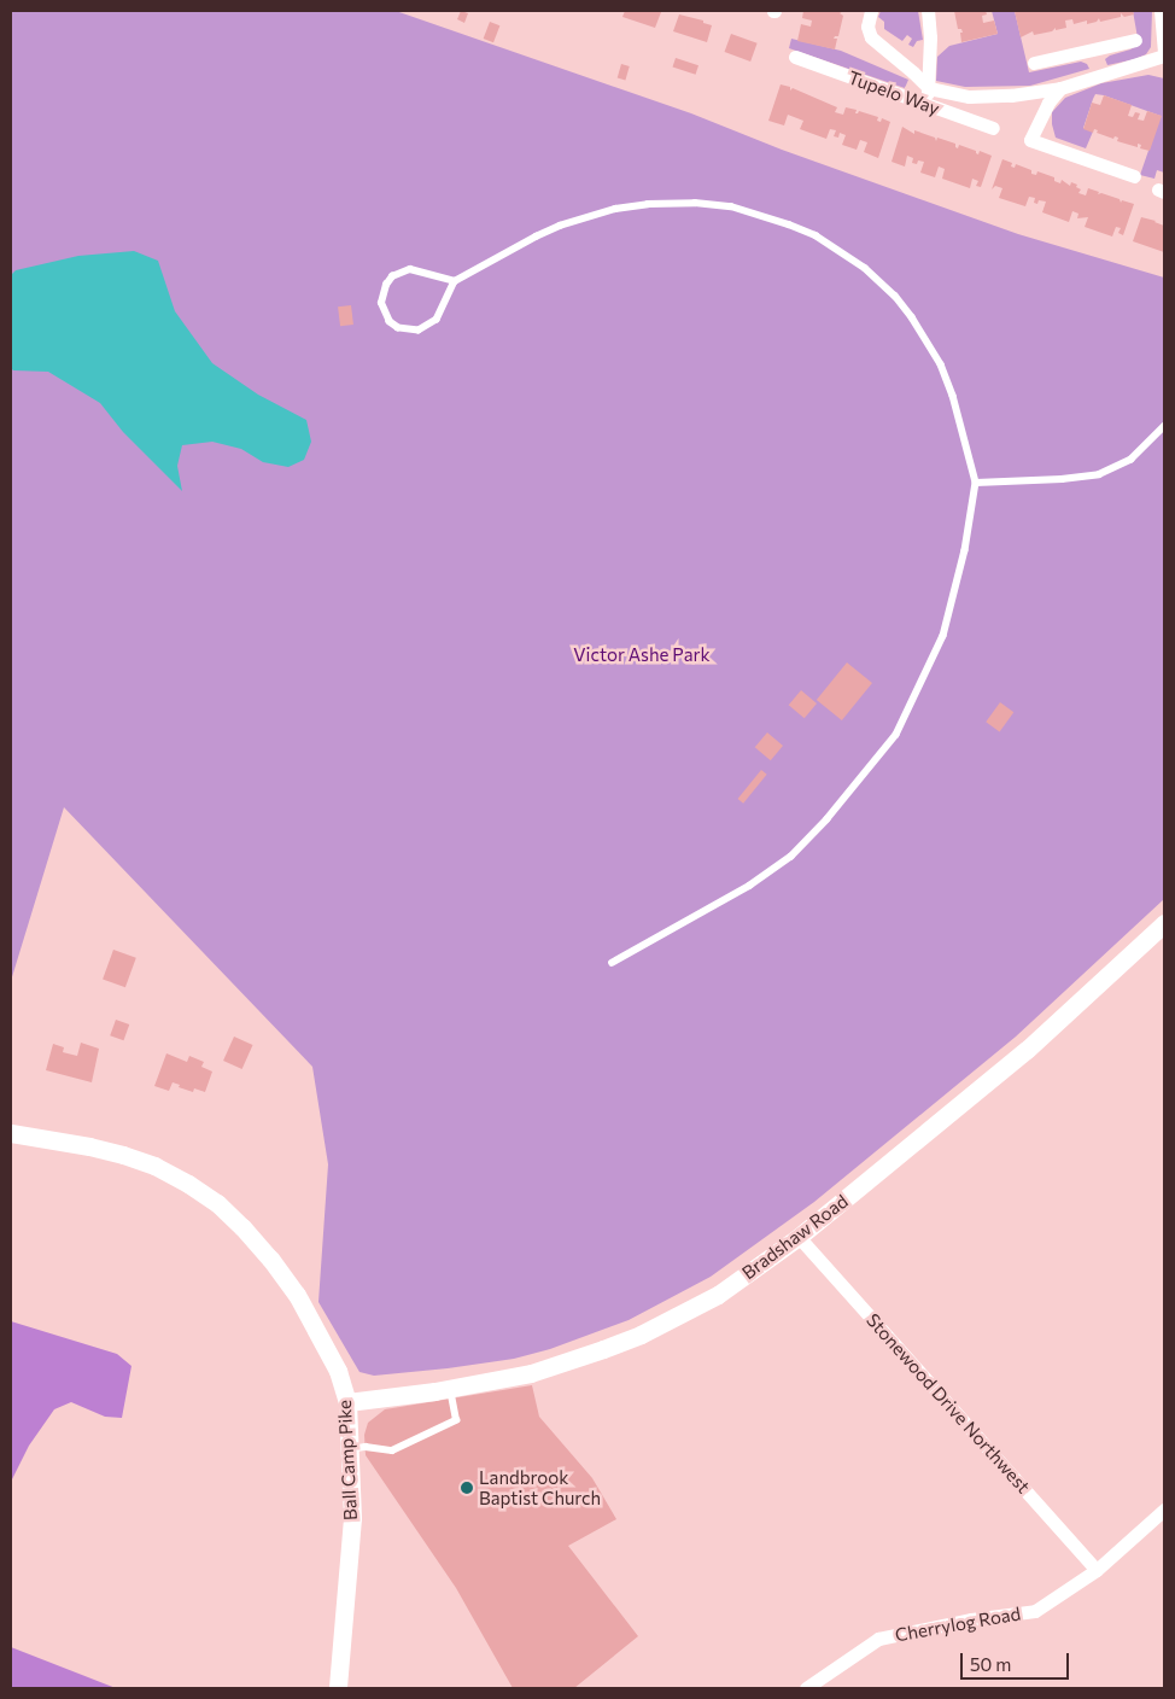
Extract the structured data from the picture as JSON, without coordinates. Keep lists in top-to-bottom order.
{
  "streets": {
    "street": [
      "Tupelo Way",
      "Bradshaw Road",
      "Stonewood Drive Northwest",
      "Ball Camp Pike",
      "Cherrylog Road"
    ]
  },
  "crossings": [
    ["Bradshaw Road", "Stonewood Drive Northwest"],
    ["Bradshaw Road", "Ball Camp Pike"],
    ["Stonewood Drive Northwest", "Cherrylog Road"]
  ],
  "parks": ["Victor Ashe Park"],
  "places": ["Landbrook Baptist Church"],
  "scale_bar": "50 m"
}
